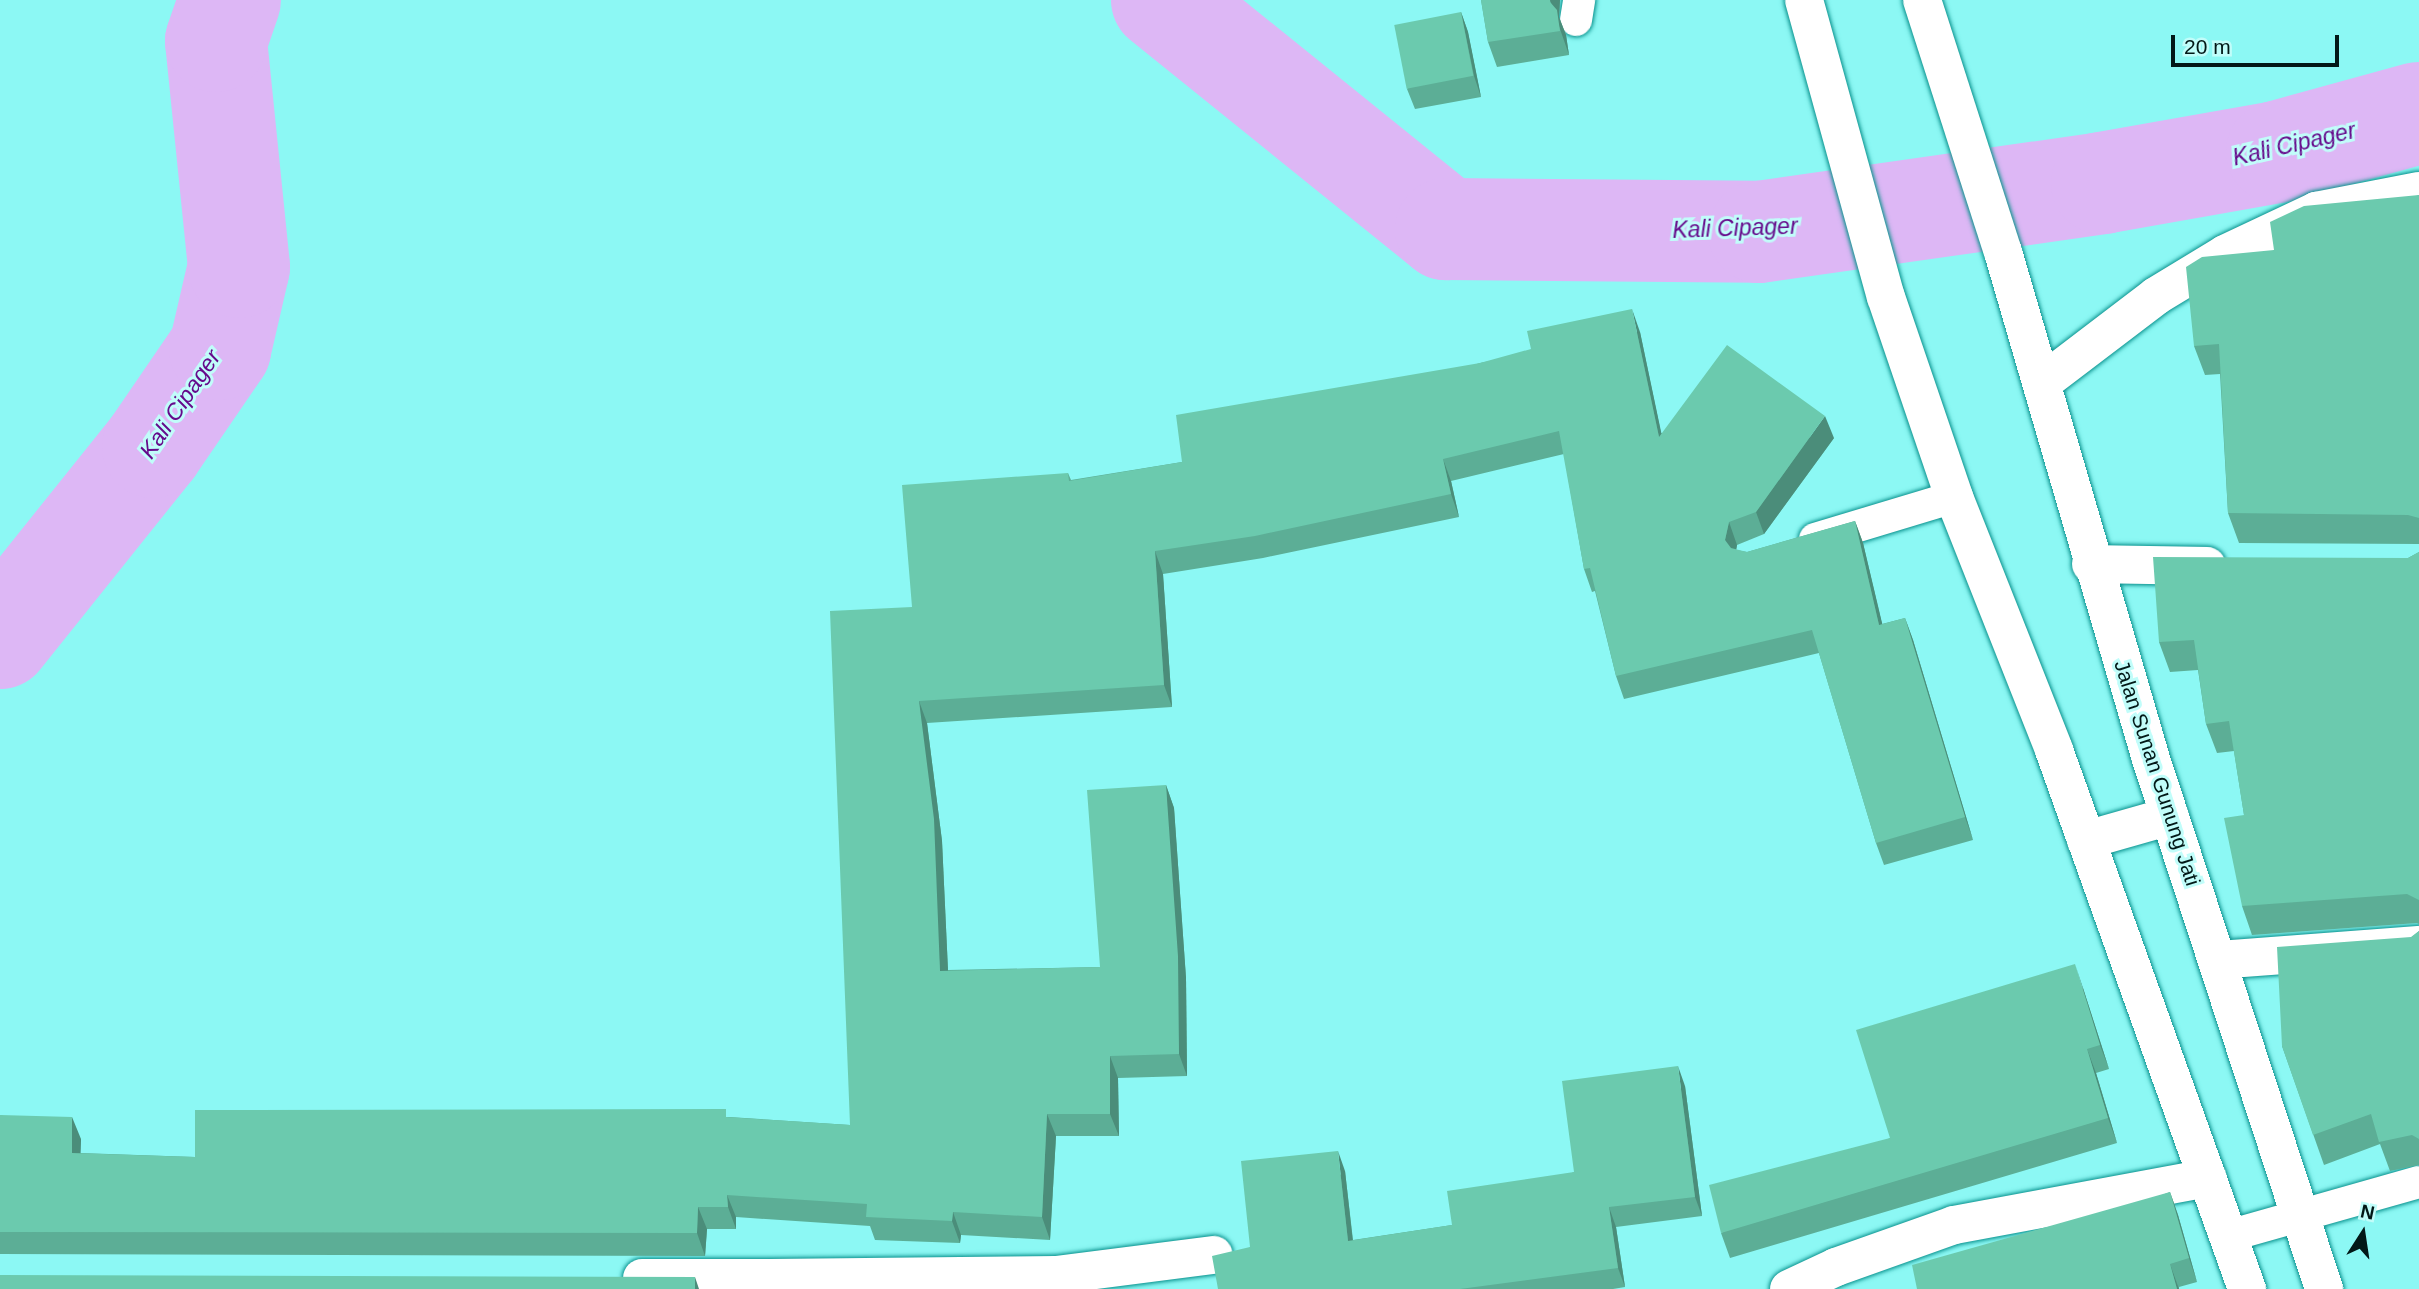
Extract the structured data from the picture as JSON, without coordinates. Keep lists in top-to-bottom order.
{
  "streets": {
    "main road": ["Jalan Sunan Gunung Jati"]
  },
  "water": ["Kali Cipager"],
  "scale_bar": "20 m",
  "north": "top"
}
